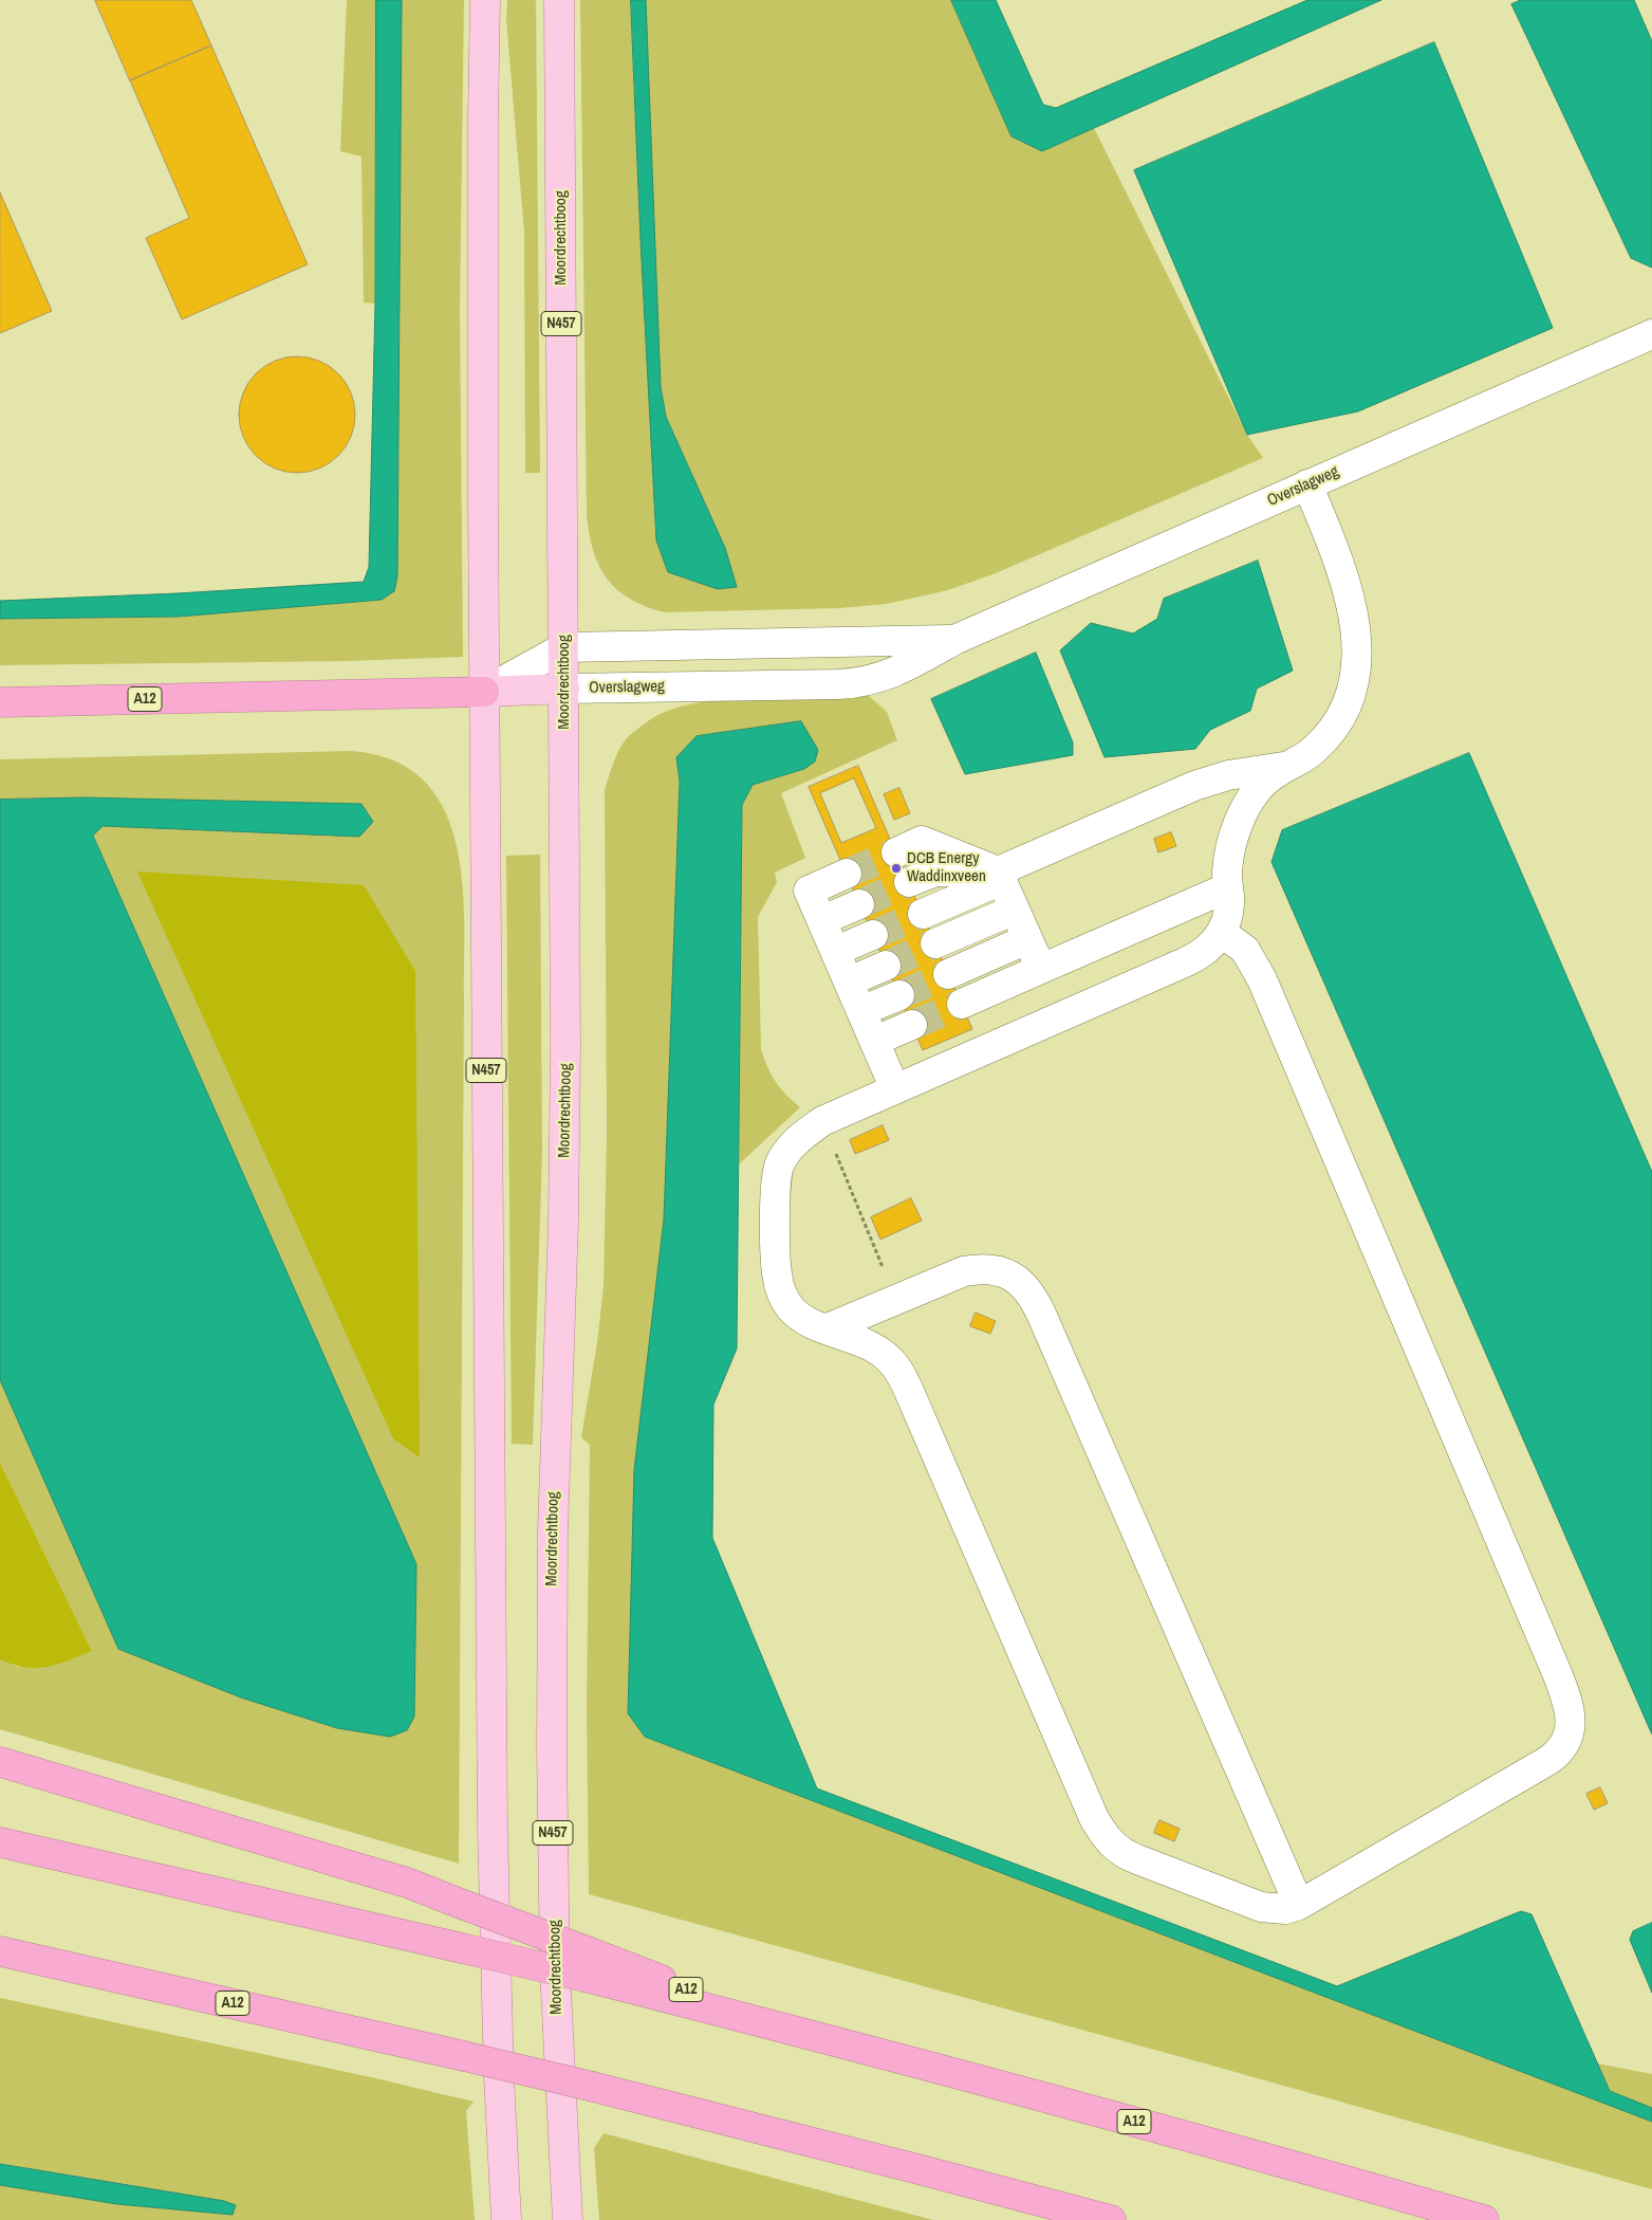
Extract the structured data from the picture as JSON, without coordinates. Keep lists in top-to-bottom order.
{
  "streets": {
    "highway": ["A12"],
    "main road": ["Moordrechtboog", "N457", "Overslagweg"]
  },
  "crossings": [
    ["Moordrechtboog", "Overslagweg"],
    ["N457", "Overslagweg"],
    ["N457", "A12"],
    ["Overslagweg", "A12"]
  ],
  "places": ["DCB Energy Waddinxveen"]
}
